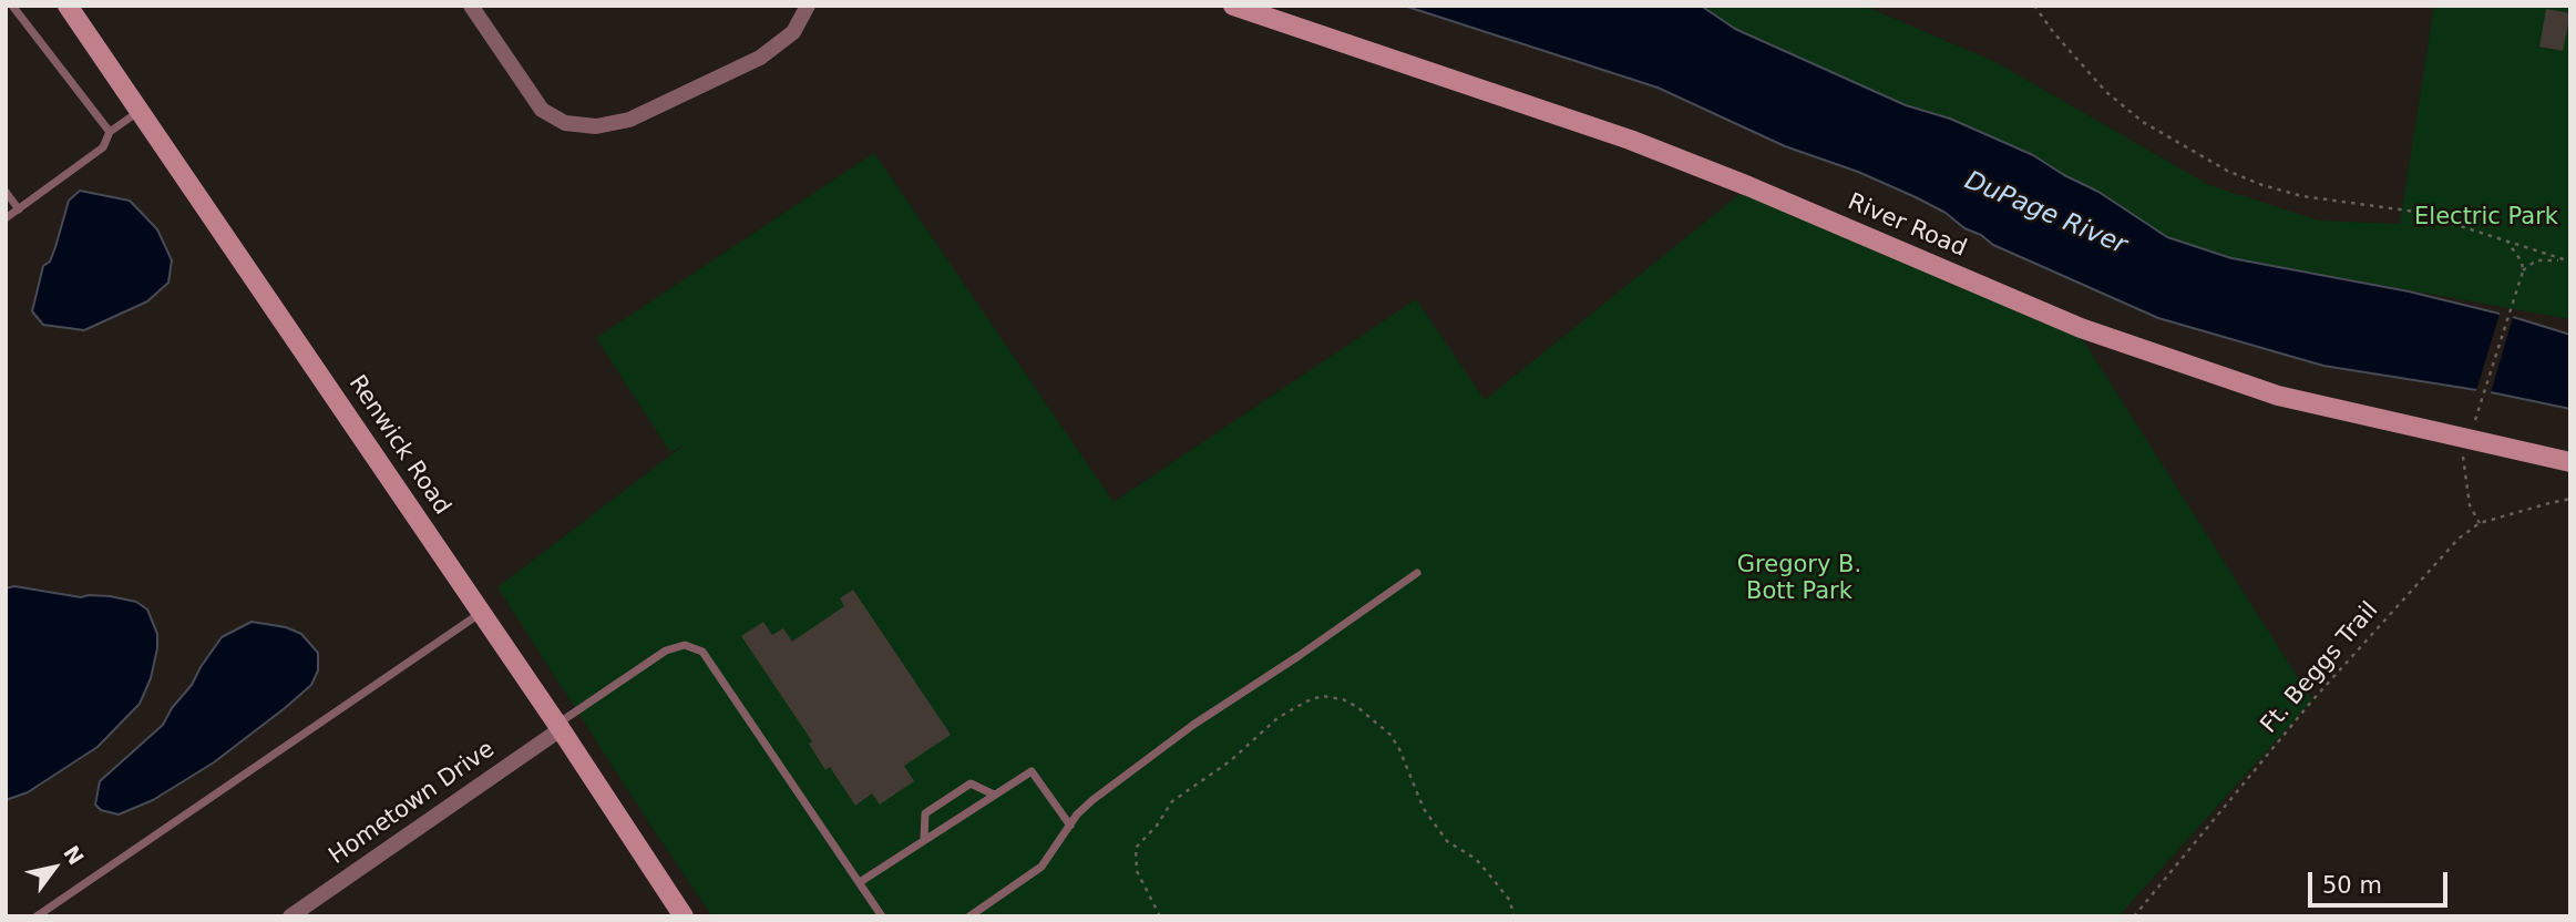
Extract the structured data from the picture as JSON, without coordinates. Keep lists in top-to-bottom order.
{
  "streets": {
    "street": ["River Road", "Renwick Road", "Hometown Drive"],
    "path": ["Ft. Beggs Trail"]
  },
  "crossings": [
    ["Renwick Road", "Hometown Drive"]
  ],
  "water": ["DuPage River"],
  "parks": ["Electric Park", "Gregory B. Bott Park"],
  "scale_bar": "50 m",
  "north": "top right"
}
